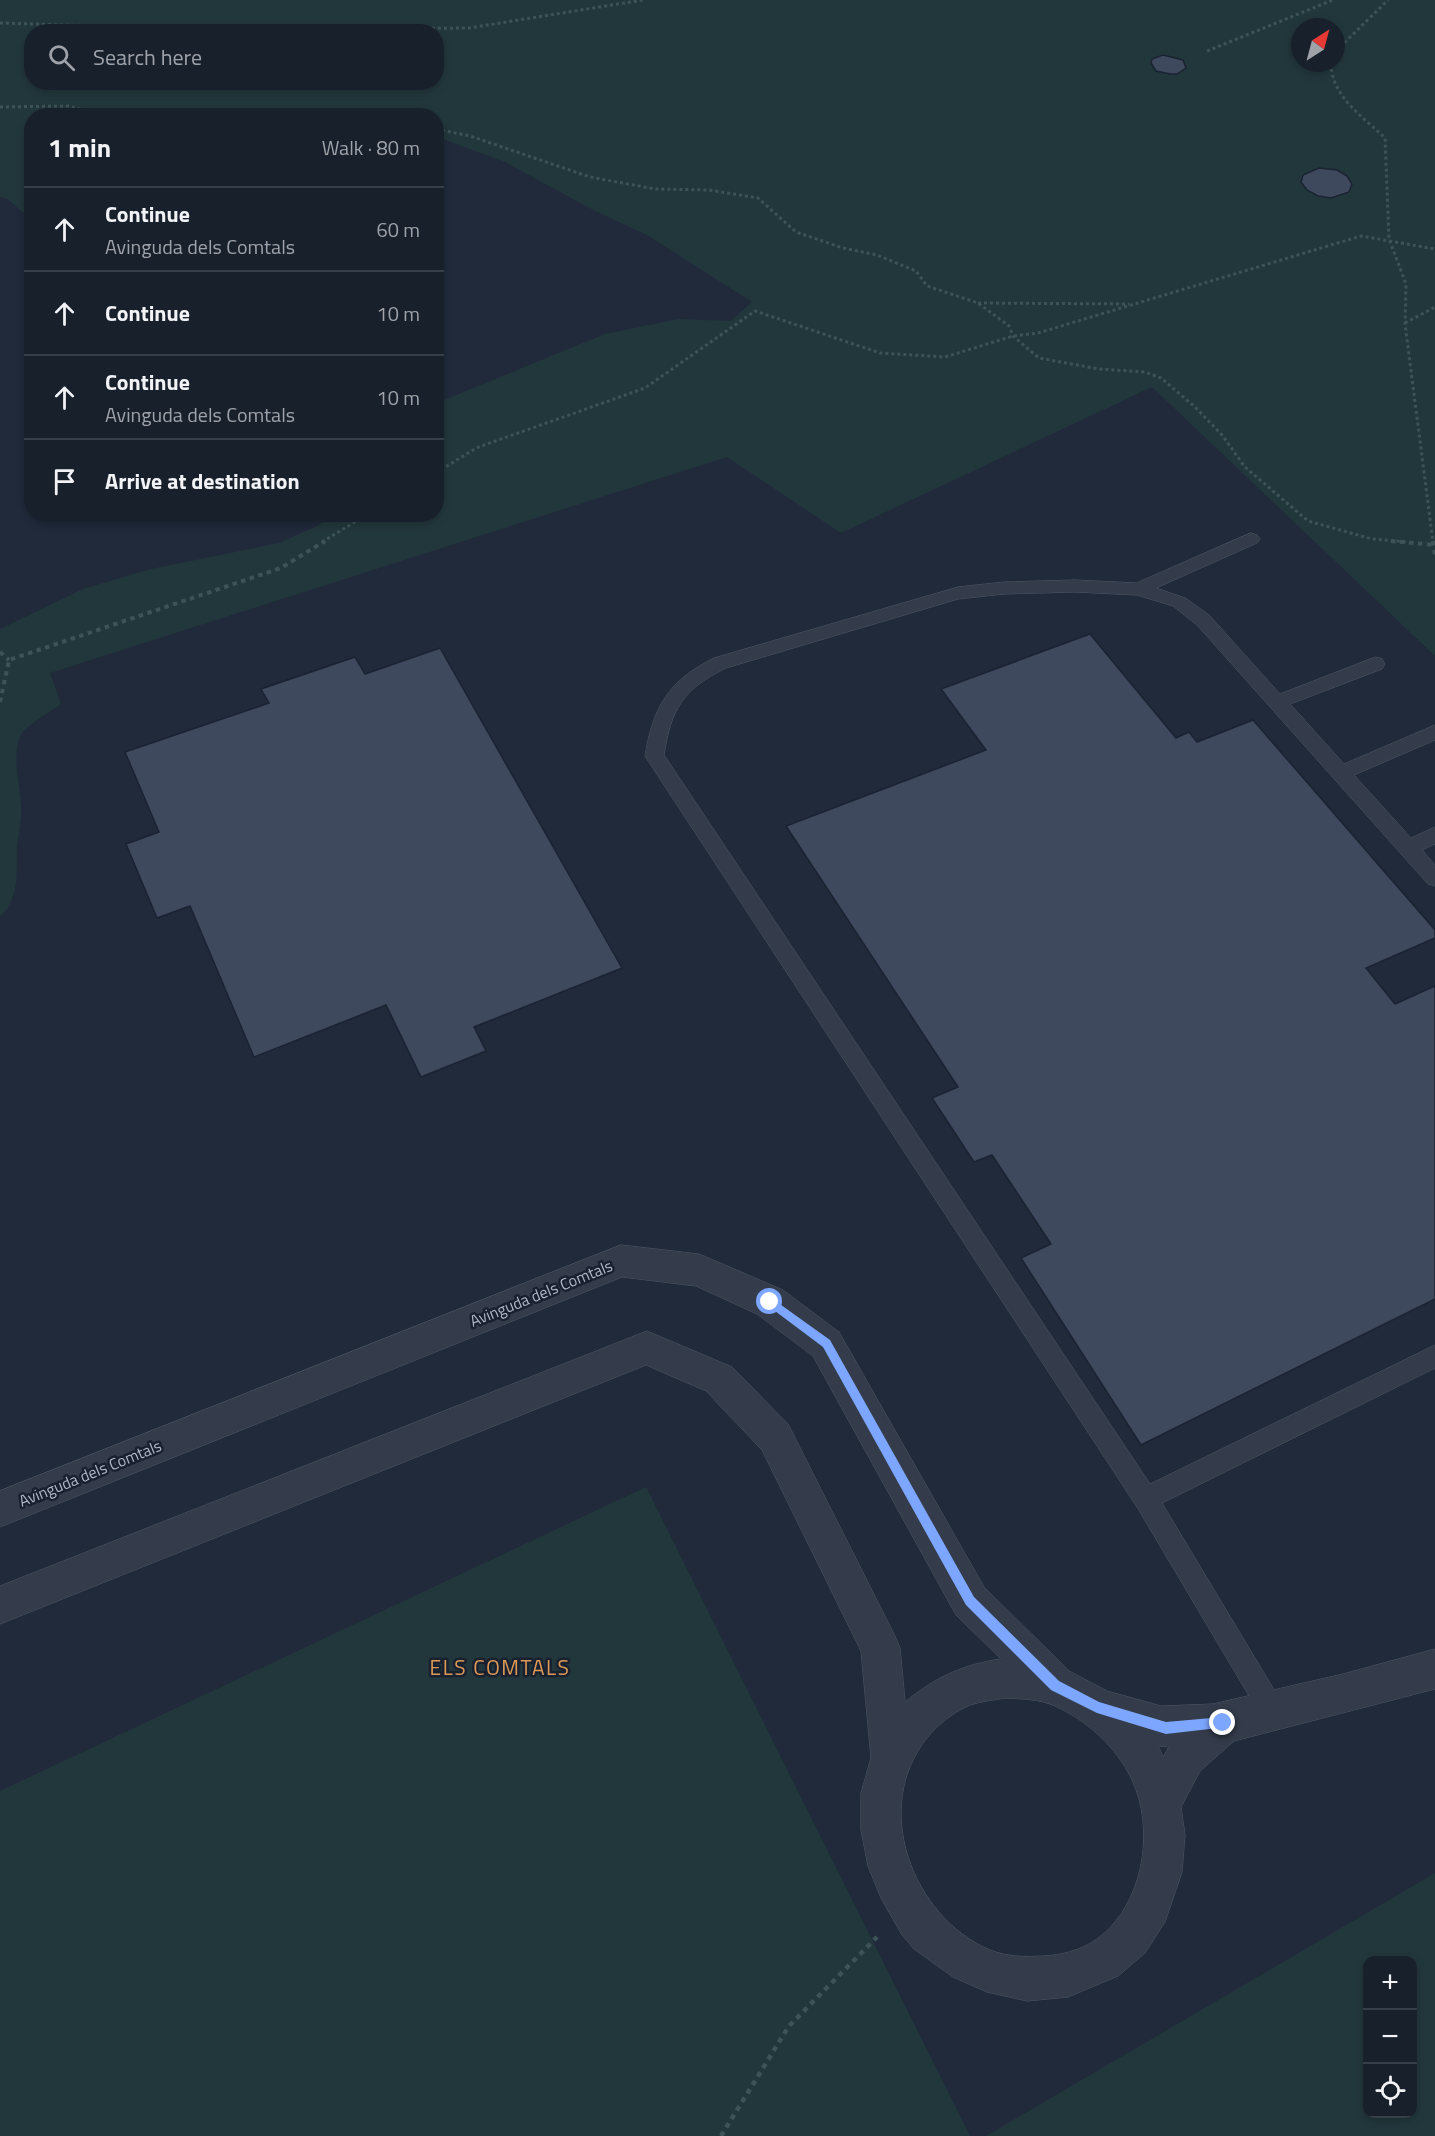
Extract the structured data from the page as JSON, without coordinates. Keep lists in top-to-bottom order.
{
  "streets": {
    "street": ["Avinguda dels Comtals"]
  },
  "districts": ["ELS COMTALS"],
  "north": "top right",
  "page": {
    "search": "Search here",
    "heading": ["1 min", "Walk · 80 m"],
    "list": [
      ["Continue", "Avinguda dels Comtals", "60 m"],
      ["Continue", "10 m"],
      ["Continue", "Avinguda dels Comtals", "10 m"],
      "Arrive at destination"
    ],
    "map_buttons": ["+", "−"]
  }
}
